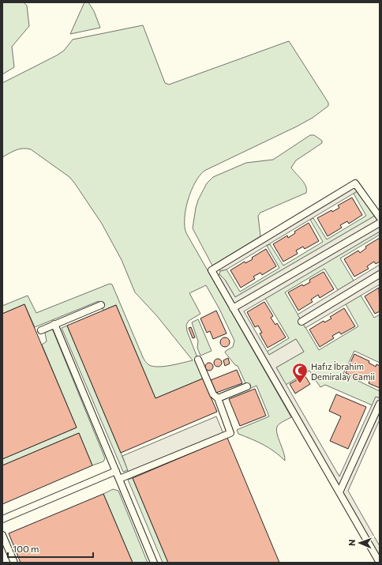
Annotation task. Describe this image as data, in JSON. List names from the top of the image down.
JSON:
{
  "places": {
    "mosque": ["Hafız İbrahim Demiralay Camii"]
  },
  "scale_bar": "100 m",
  "north": "left"
}
